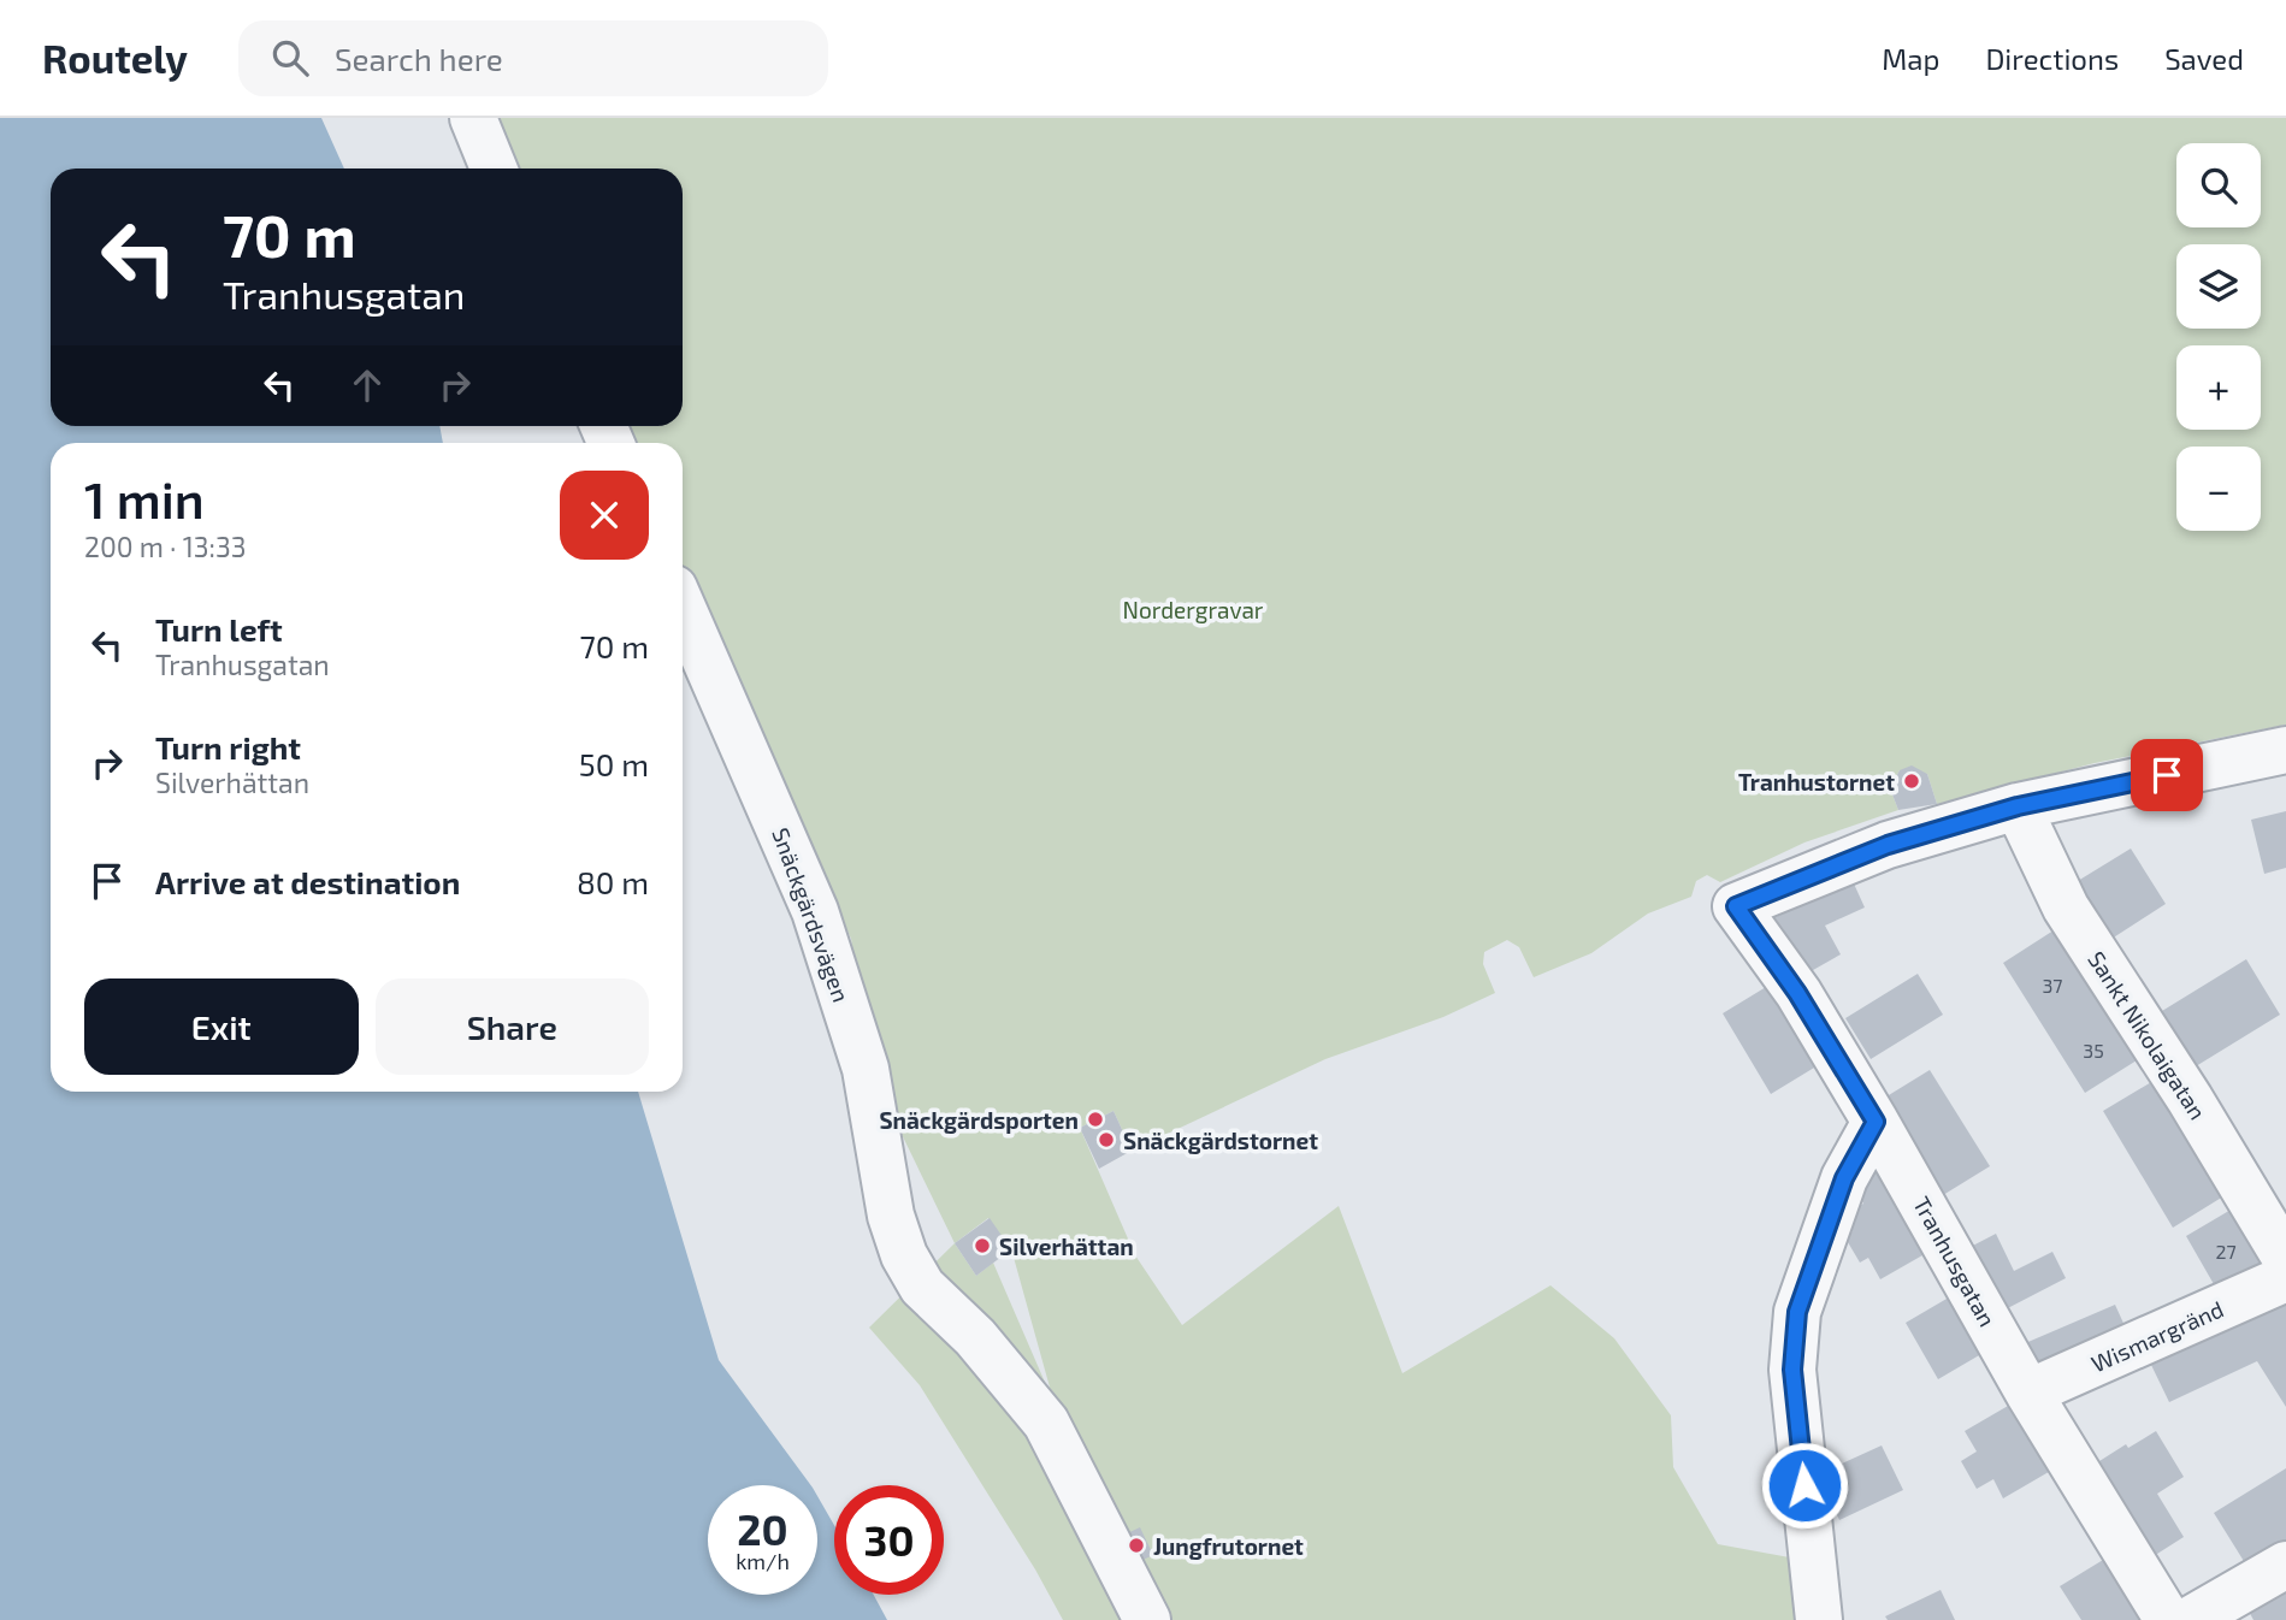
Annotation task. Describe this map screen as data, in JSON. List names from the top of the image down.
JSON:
{
  "streets": {
    "street": [
      "Snäckgärdsvägen",
      "Sankt Nikolaigatan",
      "Tranhusgatan",
      "Wismargränd"
    ]
  },
  "crossings": [
    ["Sankt Nikolaigatan", "Tranhusgatan"],
    ["Tranhusgatan", "Wismargränd"]
  ],
  "parks": ["Nordergravar"],
  "places": [
    "Tranhustornet",
    "Snäckgärdsporten",
    "Snäckgärdstornet",
    "Silverhättan",
    "Jungfrutornet"
  ],
  "house_numbers": ["37", "35", "27"],
  "page": {
    "header": "Routely",
    "search": "Search here",
    "nav": ["Map", "Directions", "Saved"],
    "map_buttons": ["+", "−"],
    "turn": ["70 m", "Tranhusgatan"],
    "heading": ["1 min", "200 m · 13:33"],
    "list": [
      {
        "name": "Turn left",
        "note": "Tranhusgatan",
        "value": "70 m"
      },
      {
        "name": "Turn right",
        "note": "Silverhättan",
        "value": "50 m"
      },
      {
        "name": "Arrive at destination",
        "value": "80 m"
      }
    ],
    "buttons": ["Exit", "Share"],
    "speed": "20 km/h",
    "limit": "30"
  }
}
